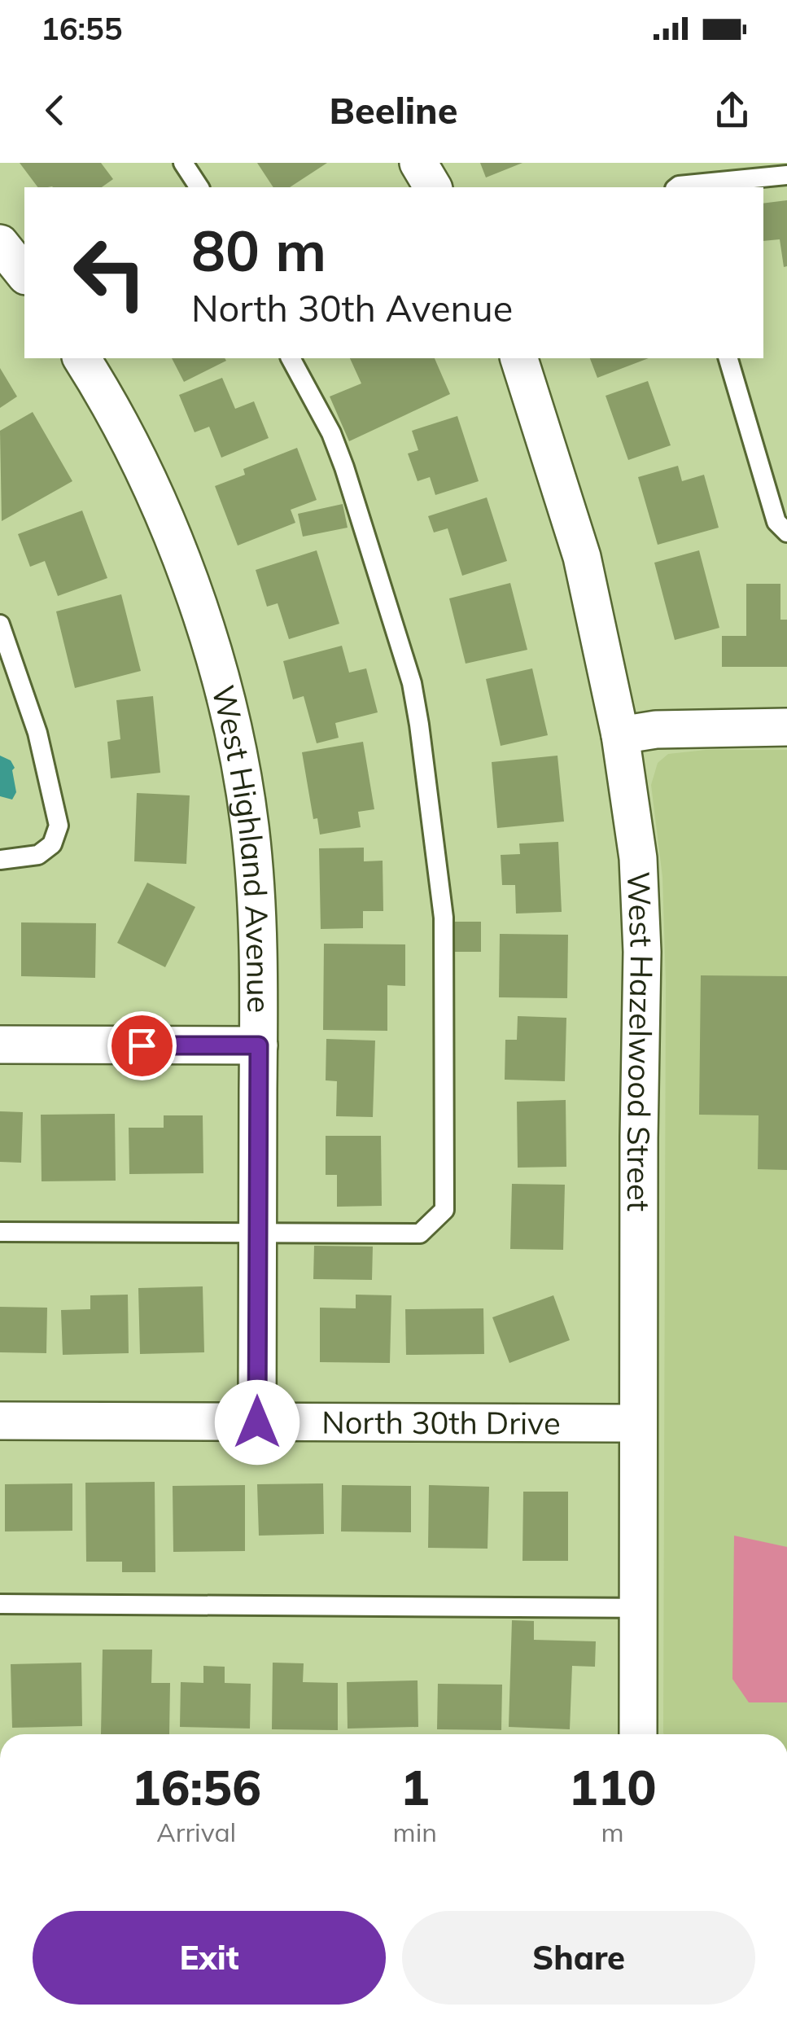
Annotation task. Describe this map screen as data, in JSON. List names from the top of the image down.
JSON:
{
  "streets": {
    "street": ["West Highland Avenue", "West Hazelwood Street", "North 30th Drive"]
  },
  "crossings": [
    ["West Highland Avenue", "North 30th Drive"],
    ["West Hazelwood Street", "North 30th Drive"]
  ],
  "page": {
    "status": "16:55",
    "header": "Beeline",
    "turn": ["80 m", "North 30th Avenue"],
    "eta": [
      "16:56",
      "Arrival",
      "1",
      "min",
      "110",
      "m"
    ],
    "buttons": ["Exit", "Share"]
  }
}
